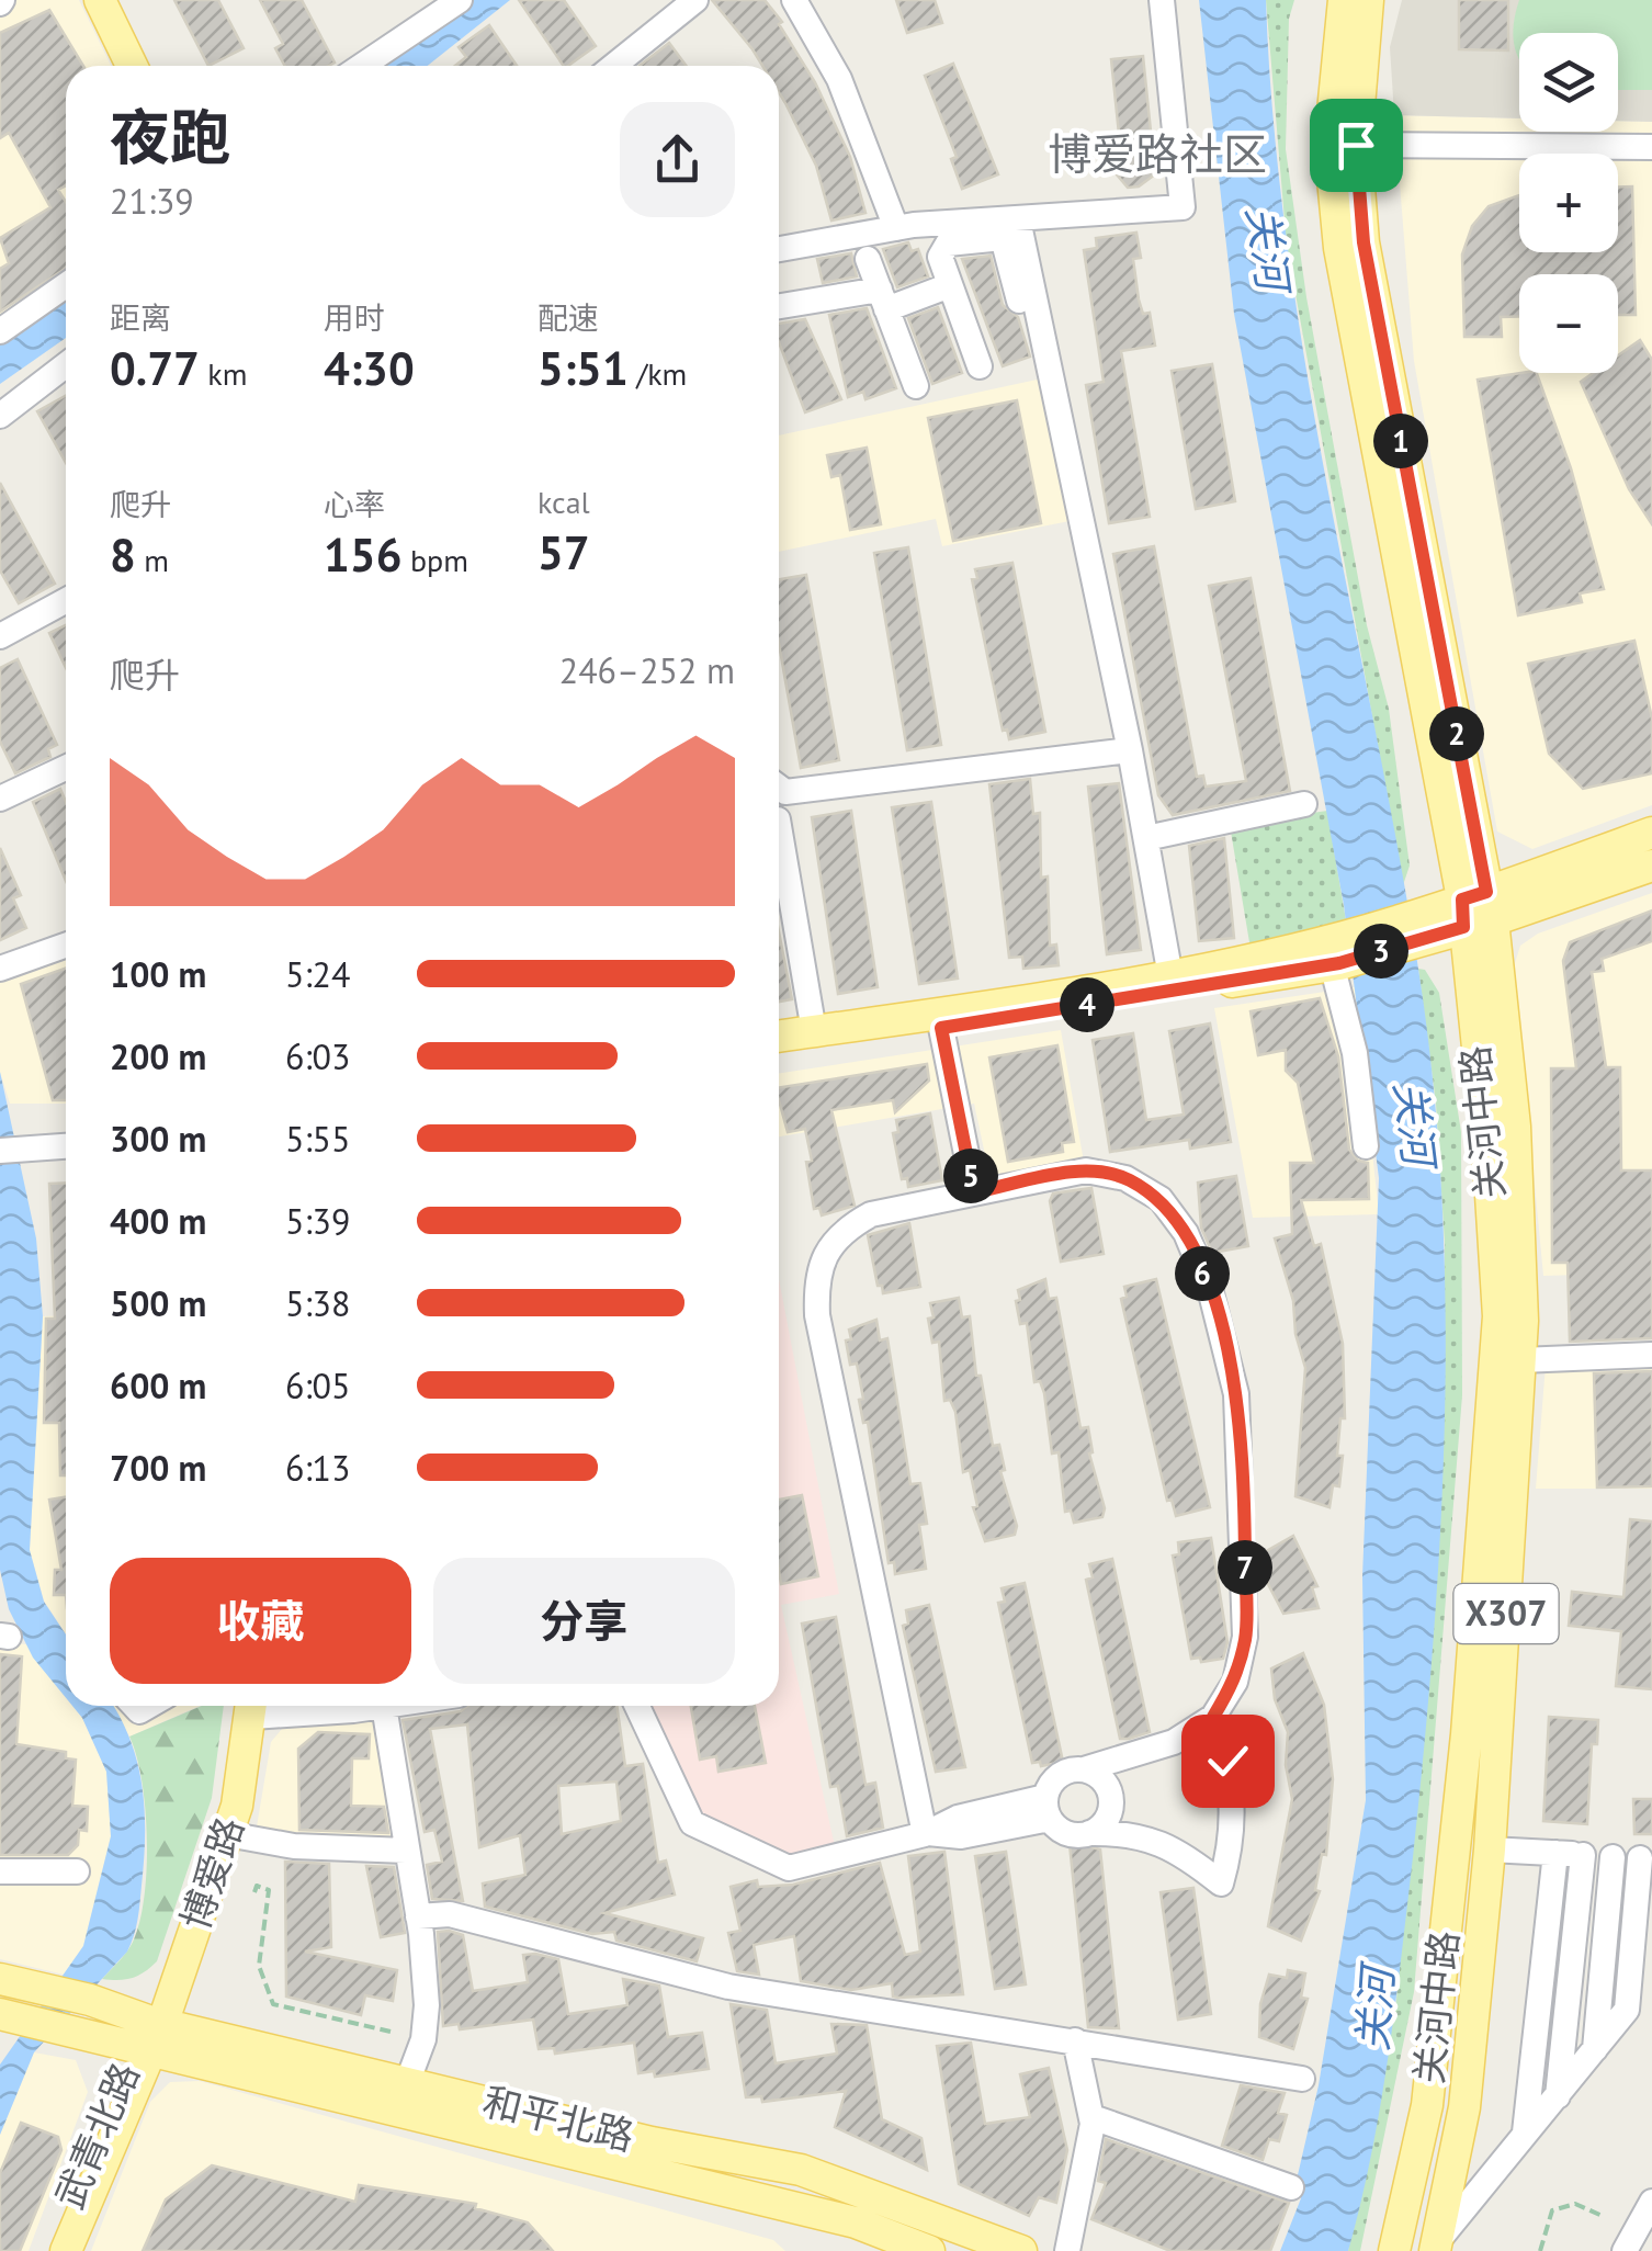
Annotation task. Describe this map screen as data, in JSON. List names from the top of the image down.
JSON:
{
  "streets": {
    "main road": [
      "关河中路",
      "X307",
      "博爱路",
      "和平北路",
      "武青北路"
    ]
  },
  "crossings": [
    ["博爱路", "和平北路"],
    ["博爱路", "武青北路"],
    ["和平北路", "武青北路"]
  ],
  "districts": ["博爱路社区"],
  "water": ["关河"],
  "page": {
    "map_buttons": ["+", "−"],
    "heading": ["夜跑", "21:39"],
    "stats": [
      ["距离", "0.77 km"],
      ["用时", "4:30"],
      ["配速", "5:51 /km"],
      ["爬升", "8 m"],
      ["心率", "156 bpm"],
      ["kcal", "57"]
    ],
    "pins": [
      "1",
      "2",
      "3",
      "4",
      "5",
      "6",
      "7"
    ],
    "chart": ["爬升", "246–252 m"],
    "list": [
      {
        "name": "100 m",
        "note": "5:24"
      },
      {
        "name": "200 m",
        "note": "6:03"
      },
      {
        "name": "300 m",
        "note": "5:55"
      },
      {
        "name": "400 m",
        "note": "5:39"
      },
      {
        "name": "500 m",
        "note": "5:38"
      },
      {
        "name": "600 m",
        "note": "6:05"
      },
      {
        "name": "700 m",
        "note": "6:13"
      }
    ],
    "buttons": ["收藏", "分享"]
  }
}
